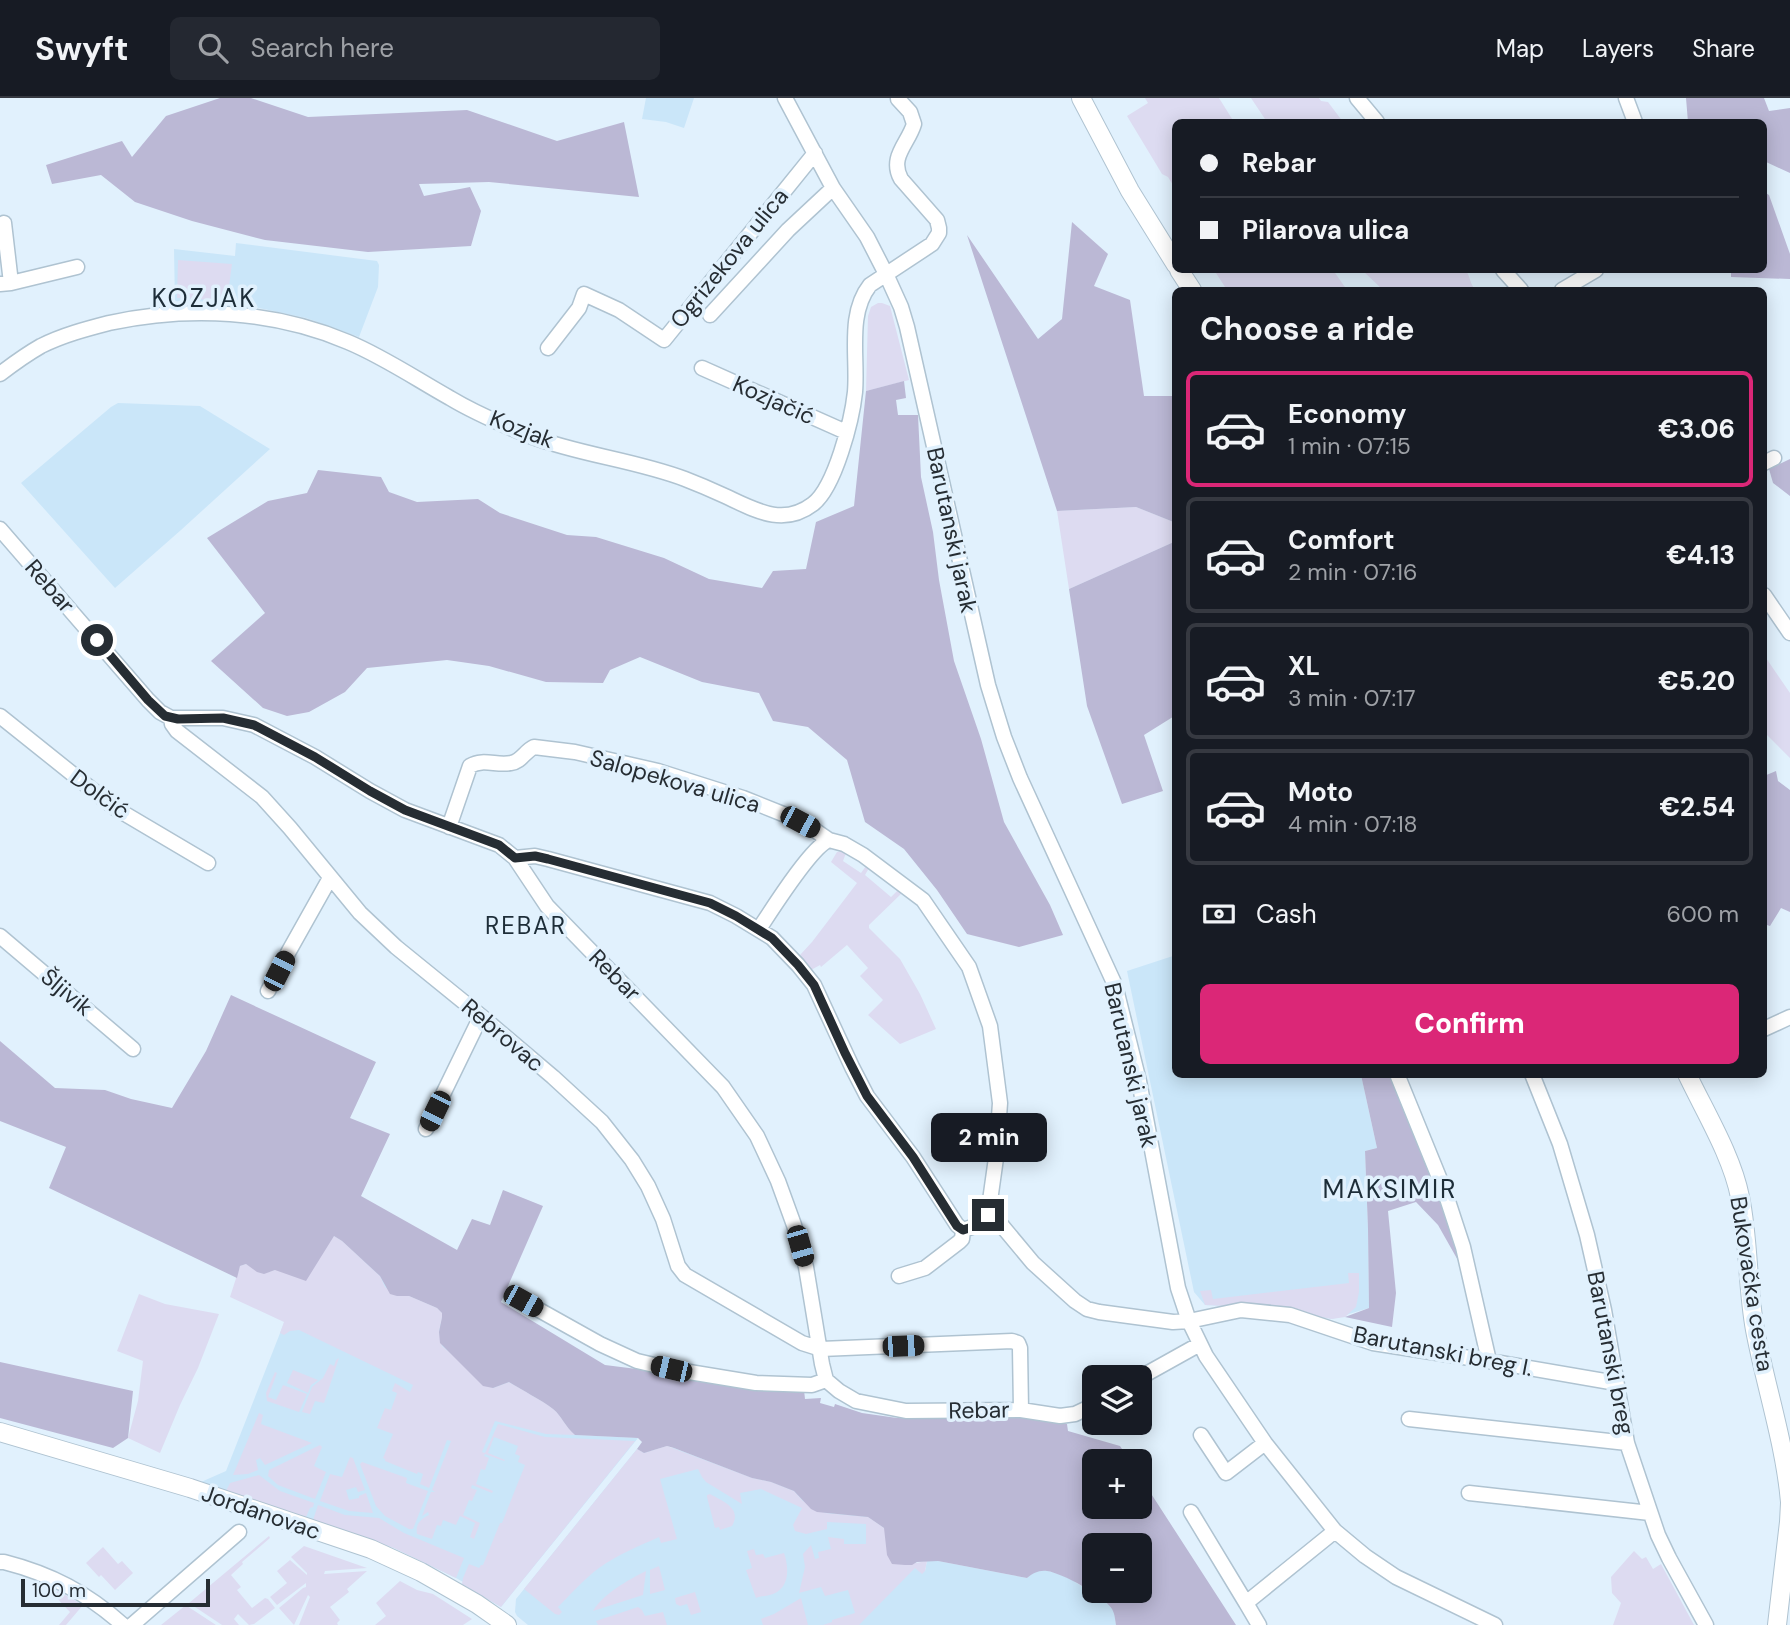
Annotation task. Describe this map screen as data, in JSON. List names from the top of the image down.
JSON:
{
  "streets": {
    "main road": ["Bukovačka cesta", "Jordanovac"],
    "street": [
      "Ogrizekova ulica",
      "Kozjačić",
      "Kozjak",
      "Barutanski jarak",
      "Rebar",
      "Salopekova ulica",
      "Dolčić",
      "Šljivik",
      "Rebrovac",
      "Barutanski breg I.",
      "Barutanski breg"
    ]
  },
  "crossings": [
    ["Ogrizekova ulica", "Barutanski jarak"],
    ["Kozjačić", "Kozjak"],
    ["Kozjak", "Barutanski jarak"],
    ["Barutanski jarak", "Barutanski breg I."],
    ["Rebar", "Salopekova ulica"],
    ["Rebar", "Rebrovac"],
    ["Barutanski breg I.", "Barutanski breg"]
  ],
  "districts": ["KOZJAK", "REBAR", "MAKSIMIR"],
  "scale_bar": "100 m",
  "page": {
    "header": "Swyft",
    "search": "Search here",
    "nav": ["Map", "Layers", "Share"],
    "banner": ["Rebar", "Pilarova ulica"],
    "heading": "Choose a ride",
    "list": [
      {
        "name": "Economy",
        "note": "1 min · 07:15",
        "value": "€3.06"
      },
      {
        "name": "Comfort",
        "note": "2 min · 07:16",
        "value": "€4.13"
      },
      {
        "name": "XL",
        "note": "3 min · 07:17",
        "value": "€5.20"
      },
      {
        "name": "Moto",
        "note": "4 min · 07:18",
        "value": "€2.54"
      }
    ],
    "pay": ["Cash", "600 m"],
    "buttons": "Confirm",
    "bubble": "2 min",
    "map_buttons": ["+", "−"],
    "scale": "100 m"
  }
}
